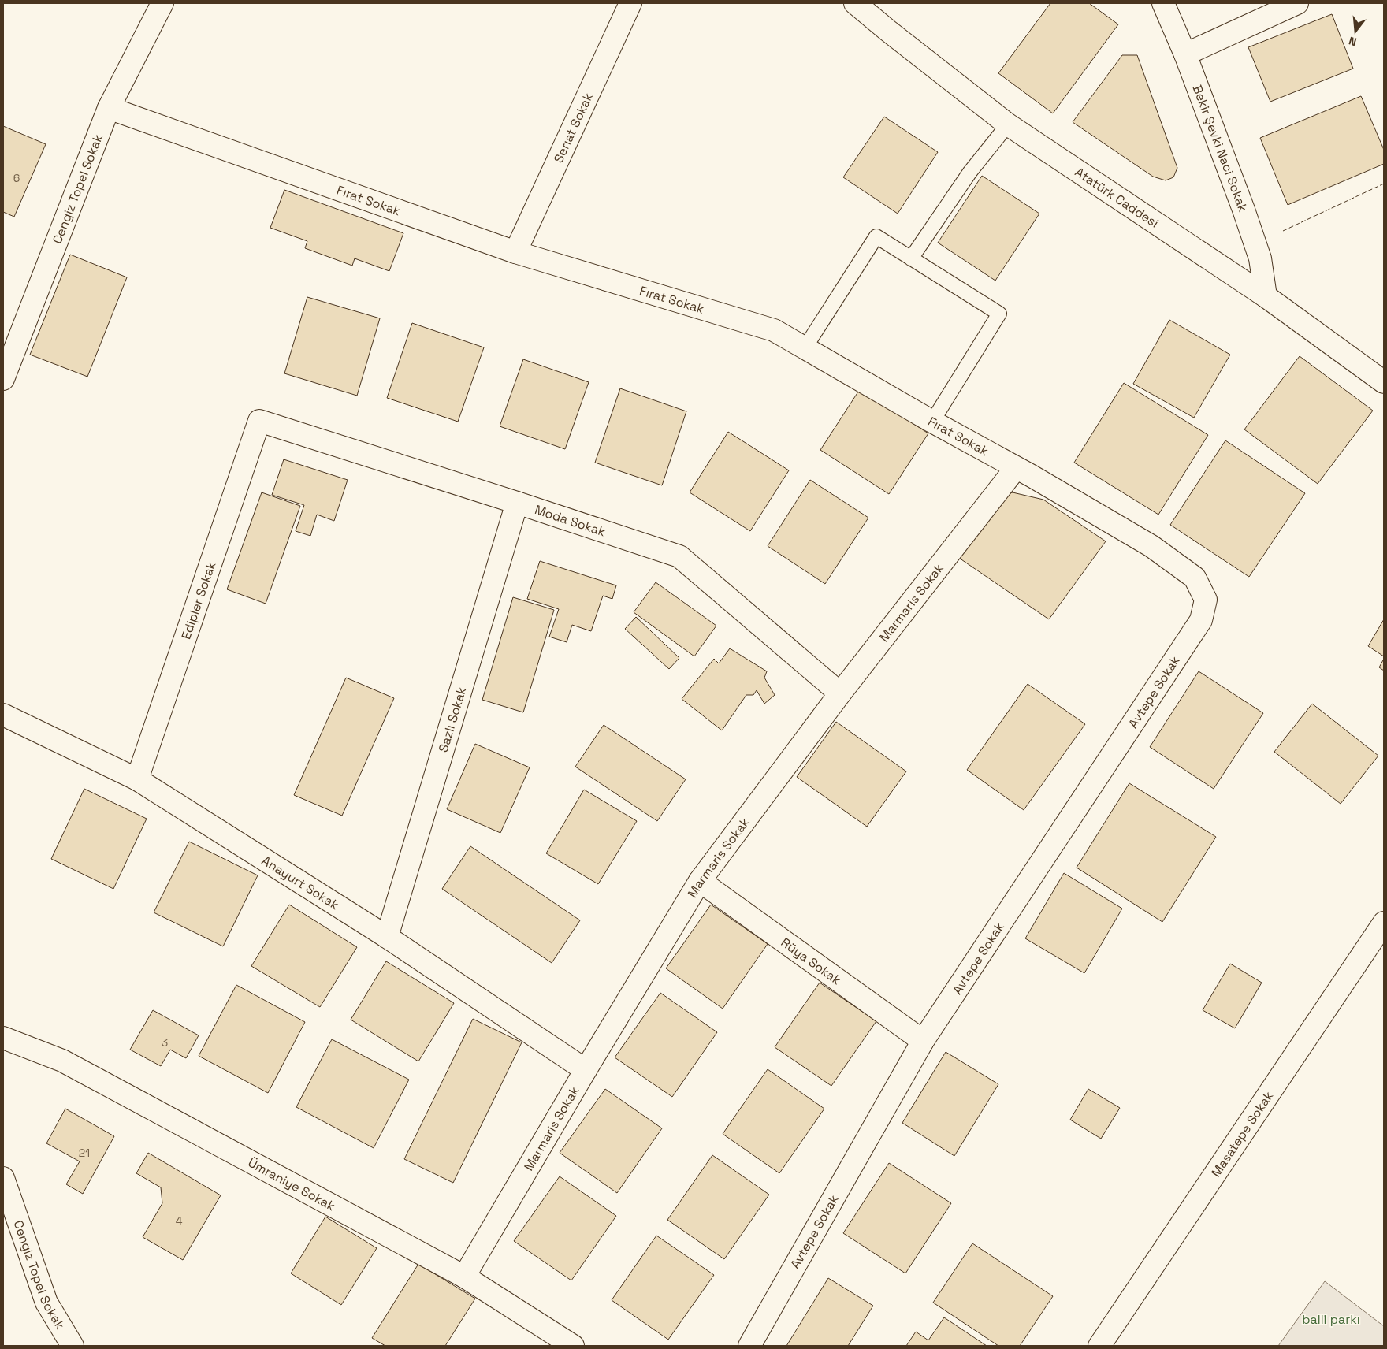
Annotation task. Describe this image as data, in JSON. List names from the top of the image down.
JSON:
{
  "streets": {
    "street": [
      "Serıat Sokak",
      "Bekir Şevki Naci Sokak",
      "Cengiz Topel Sokak",
      "Atatürk Caddesi",
      "Fırat Sokak",
      "Moda Sokak",
      "Edipler Sokak",
      "Marmaris Sokak",
      "Avtepe Sokak",
      "Sazlı Sokak",
      "Anayurt Sokak",
      "Rüya Sokak",
      "Masatepe Sokak",
      "Ümraniye Sokak"
    ]
  },
  "crossings": [
    ["Serıat Sokak", "Fırat Sokak"],
    ["Bekir Şevki Naci Sokak", "Atatürk Caddesi"],
    ["Cengiz Topel Sokak", "Fırat Sokak"],
    ["Fırat Sokak", "Marmaris Sokak"],
    ["Fırat Sokak", "Avtepe Sokak"],
    ["Moda Sokak", "Edipler Sokak"],
    ["Moda Sokak", "Marmaris Sokak"],
    ["Moda Sokak", "Sazlı Sokak"],
    ["Edipler Sokak", "Anayurt Sokak"],
    ["Marmaris Sokak", "Anayurt Sokak"],
    ["Marmaris Sokak", "Rüya Sokak"],
    ["Marmaris Sokak", "Ümraniye Sokak"],
    ["Avtepe Sokak", "Rüya Sokak"],
    ["Sazlı Sokak", "Anayurt Sokak"]
  ],
  "parks": ["balli parkı"],
  "house_numbers": [
    "6",
    "3",
    "21",
    "4"
  ],
  "north": "bottom"
}
